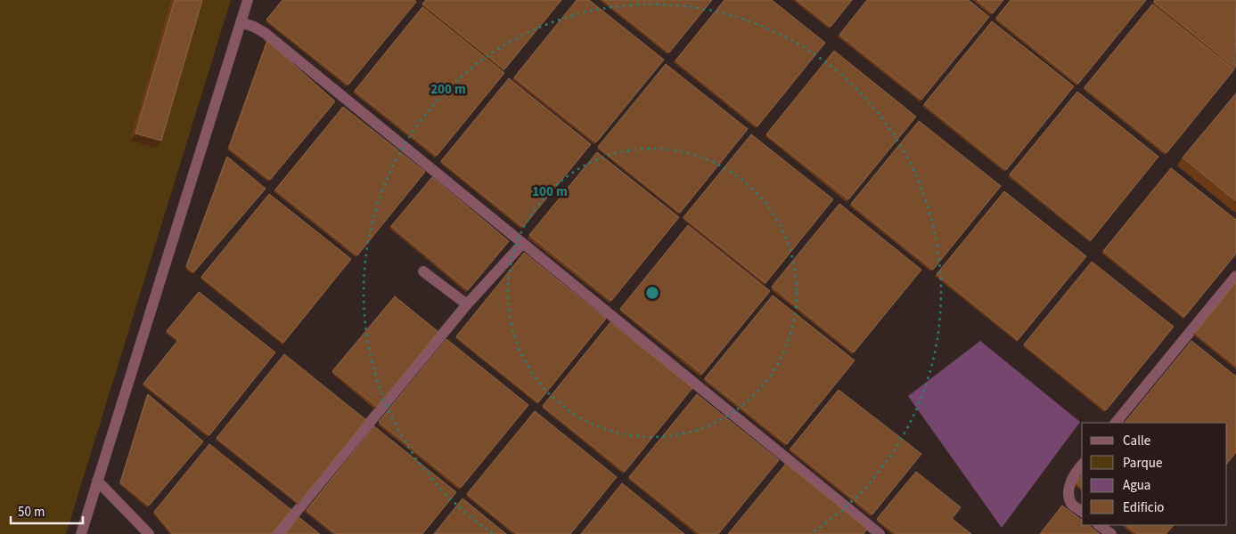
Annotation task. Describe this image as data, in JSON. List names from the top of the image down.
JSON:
{
  "legend": [
    "Calle",
    "Parque",
    "Agua",
    "Edificio"
  ],
  "scale_bar": "50 m",
  "rings": ["200 m", "100 m"]
}
